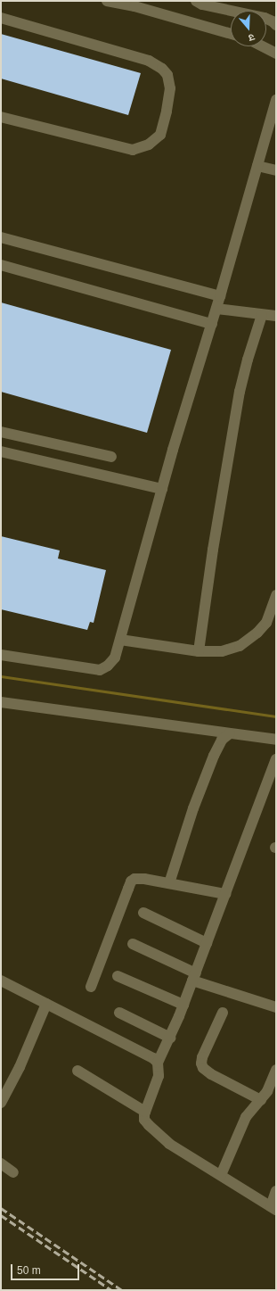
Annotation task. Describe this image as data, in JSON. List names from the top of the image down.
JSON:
{
  "scale_bar": "50 m",
  "north": "bottom"
}
